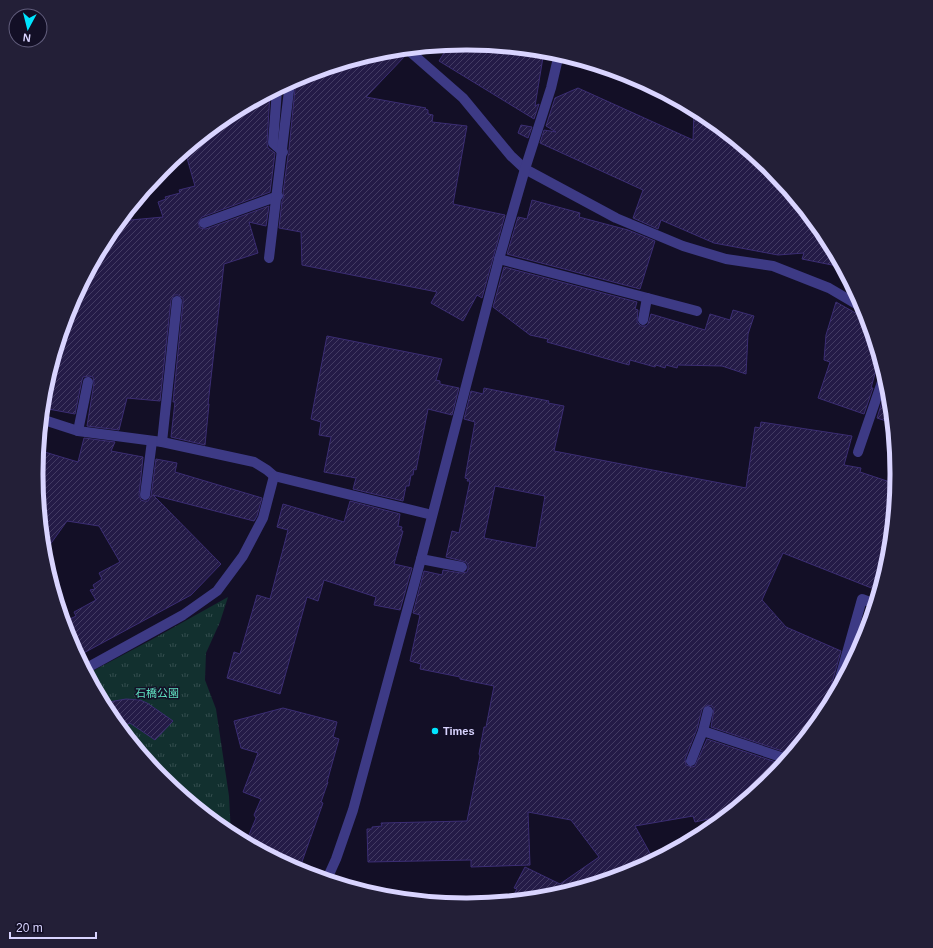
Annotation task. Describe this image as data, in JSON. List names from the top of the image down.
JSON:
{
  "parks": ["石橋公園"],
  "places": ["Times"],
  "scale_bar": "20 m",
  "north": "bottom"
}
